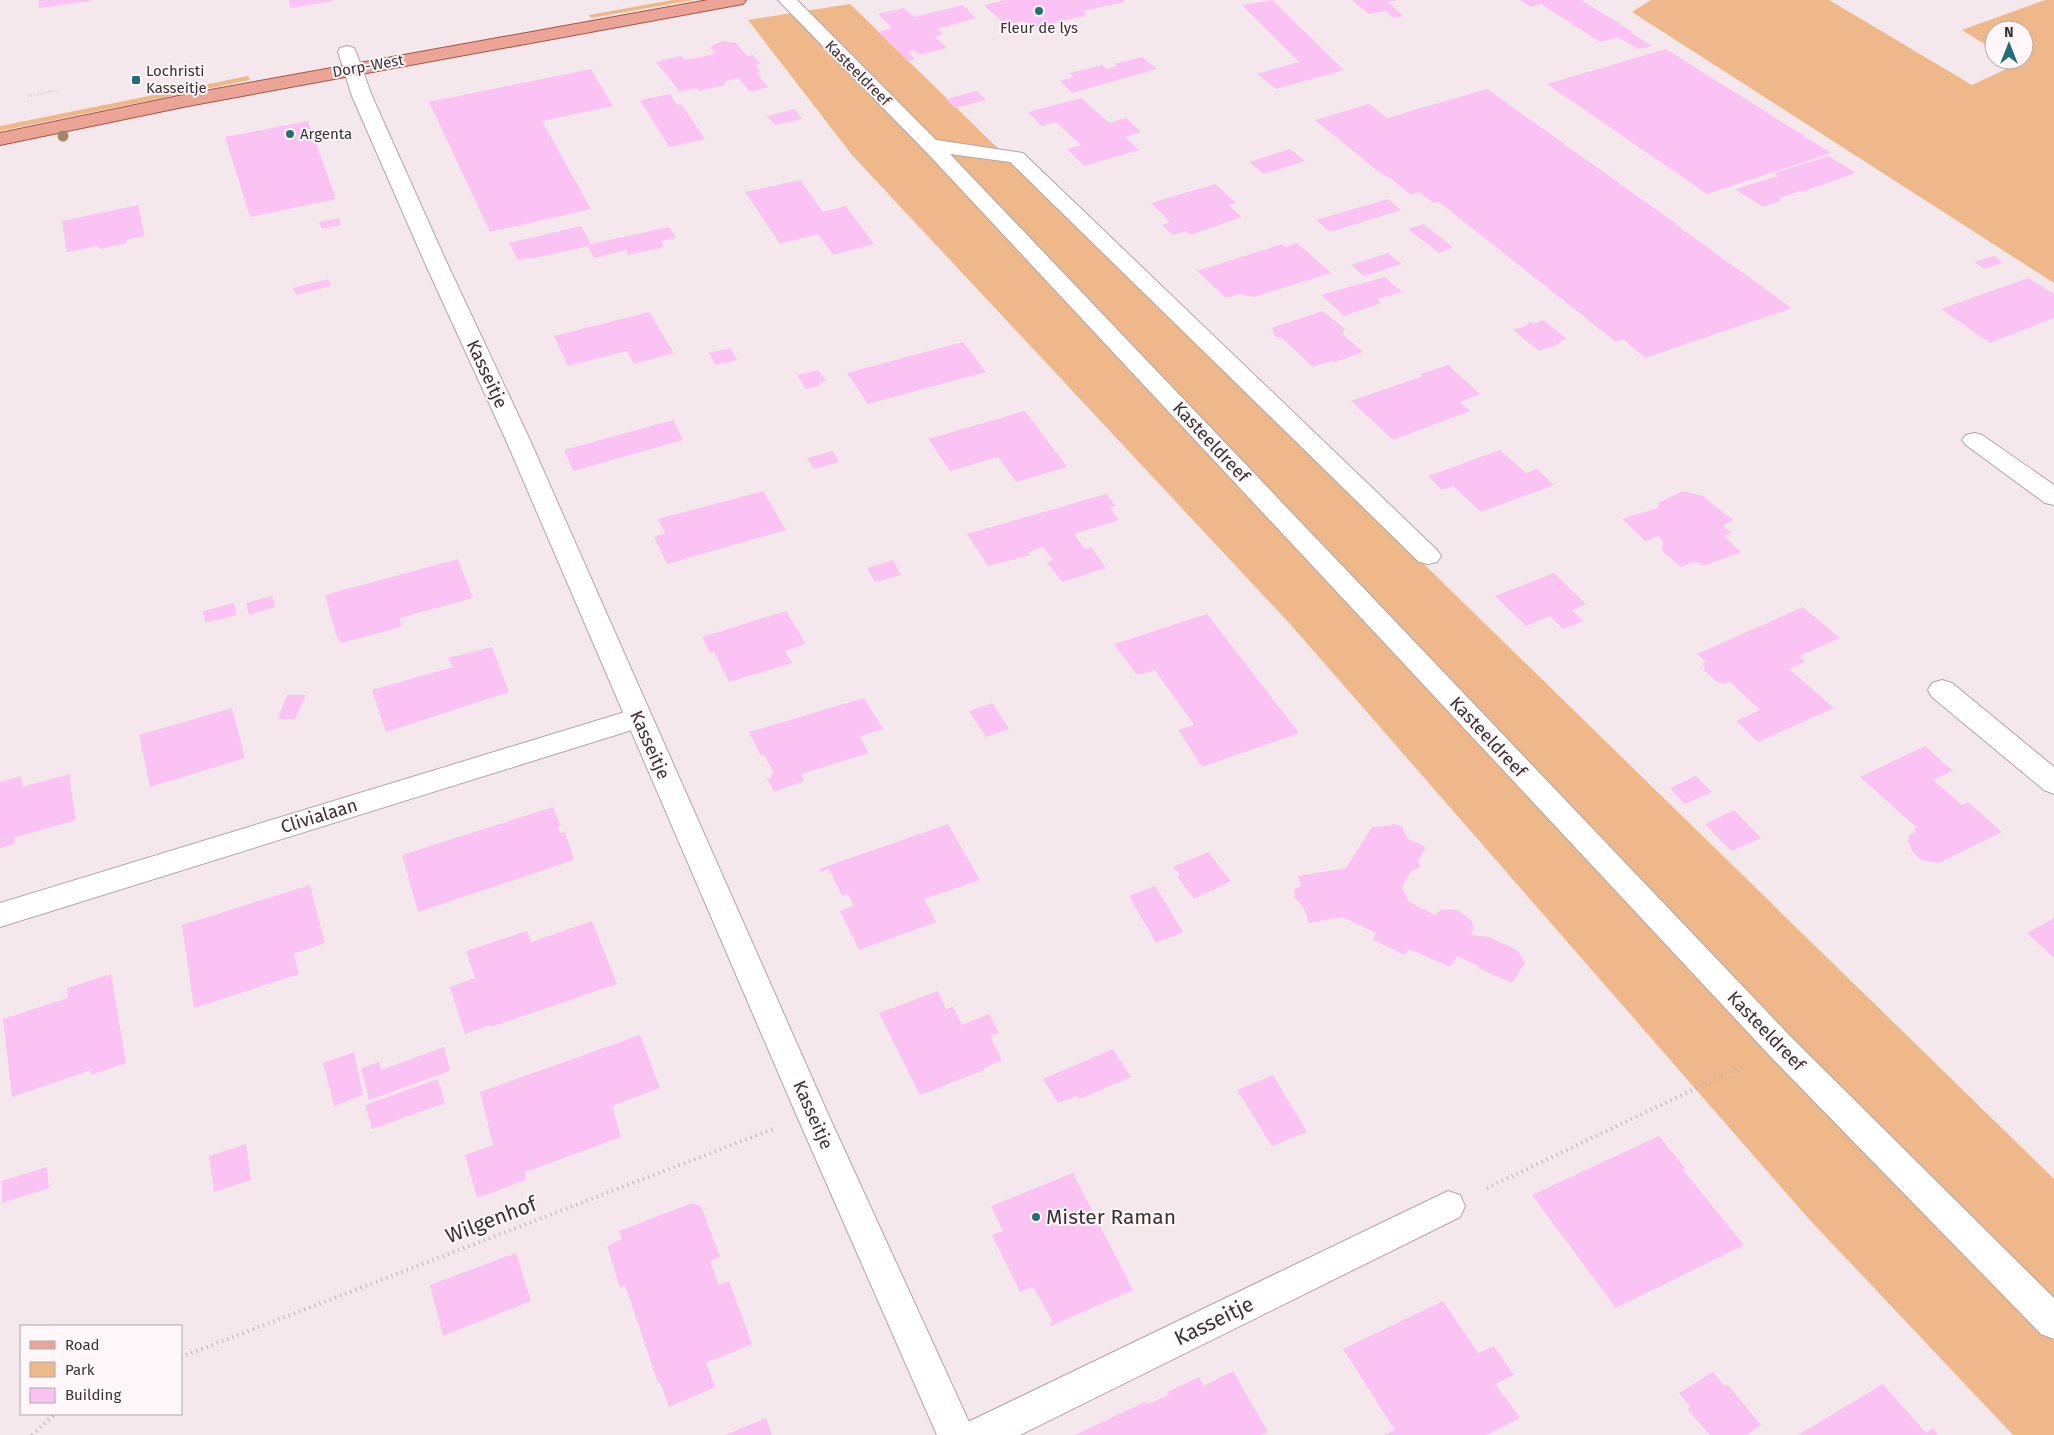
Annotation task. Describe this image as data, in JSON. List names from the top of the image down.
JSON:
{
  "streets": {
    "main road": ["Dorp-West"],
    "street": ["Kasteeldreef", "Kasseitje", "Clivialaan"],
    "path": ["Wilgenhof"]
  },
  "crossings": [
    ["Dorp-West", "Kasseitje"],
    ["Kasseitje", "Clivialaan"],
    ["Kasseitje", "Wilgenhof"]
  ],
  "places": {
    "other": ["Fleur de lys", "Argenta", "Mister Raman"],
    "transit": ["Lochristi Kasseitje"]
  },
  "legend": ["Road", "Park", "Building"],
  "north": "top"
}
